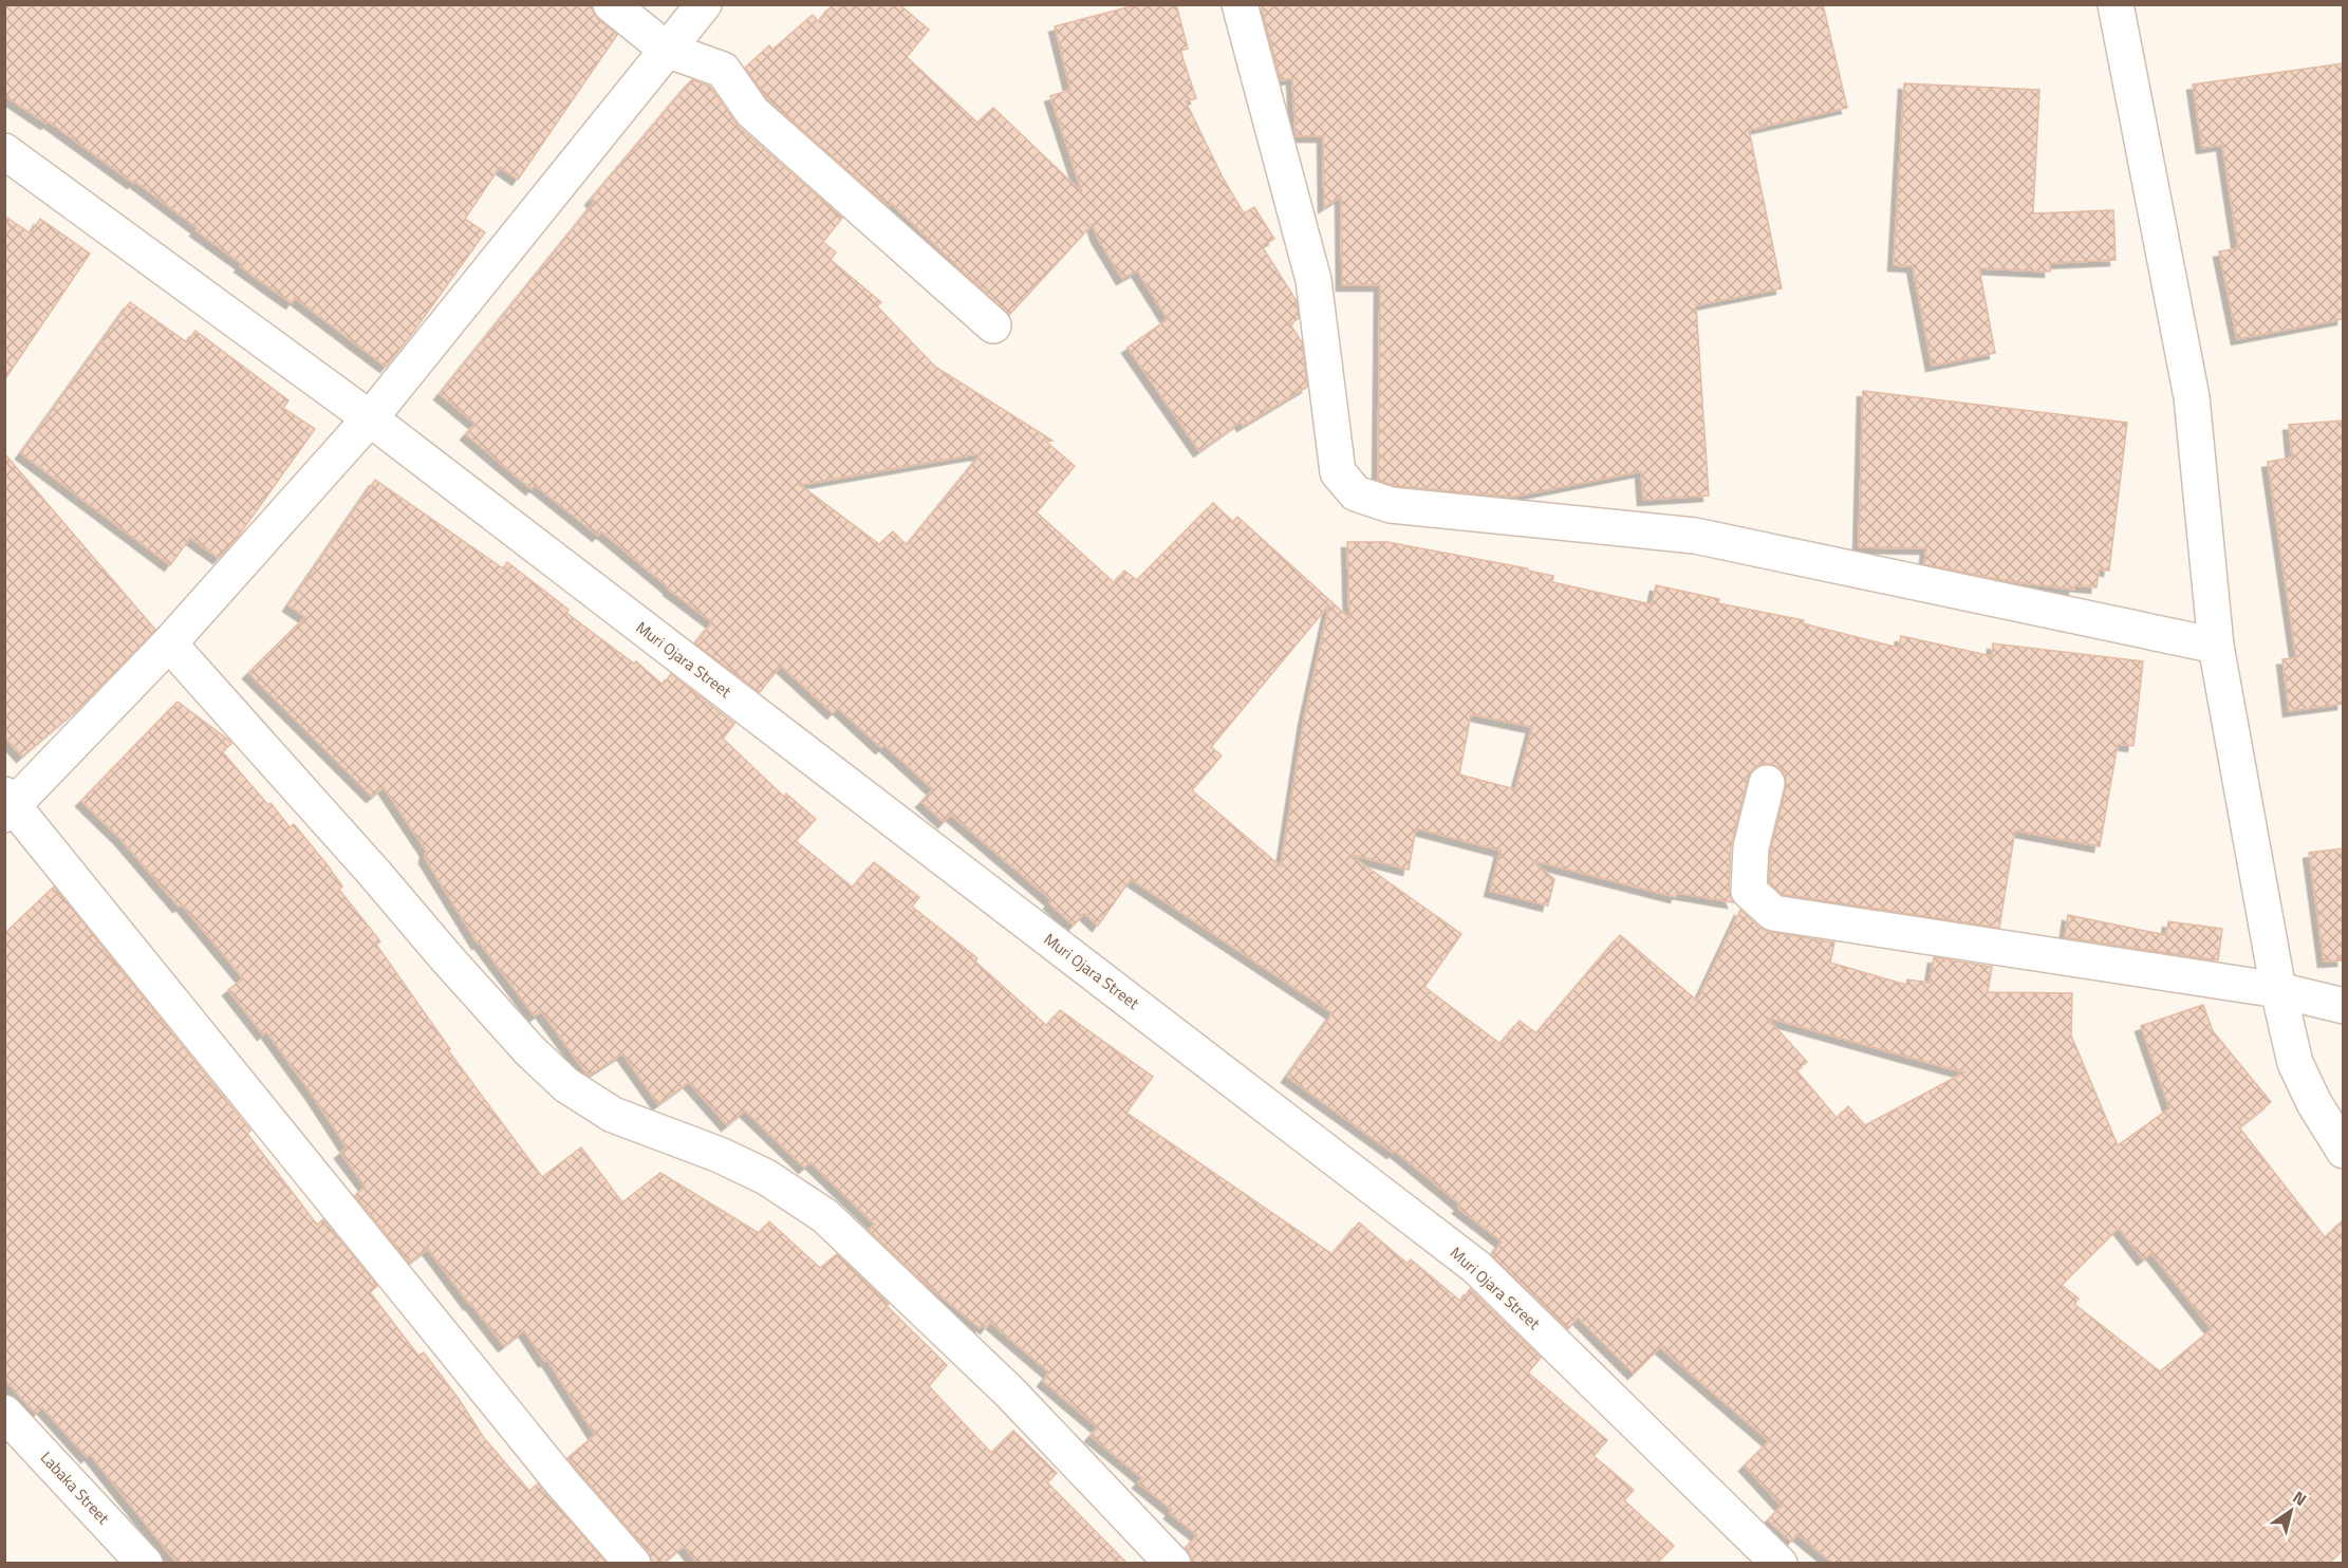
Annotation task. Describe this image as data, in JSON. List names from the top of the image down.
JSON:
{
  "streets": {
    "street": ["Muri Ojara Street", "Labaka Street"]
  },
  "north": "top right"
}
